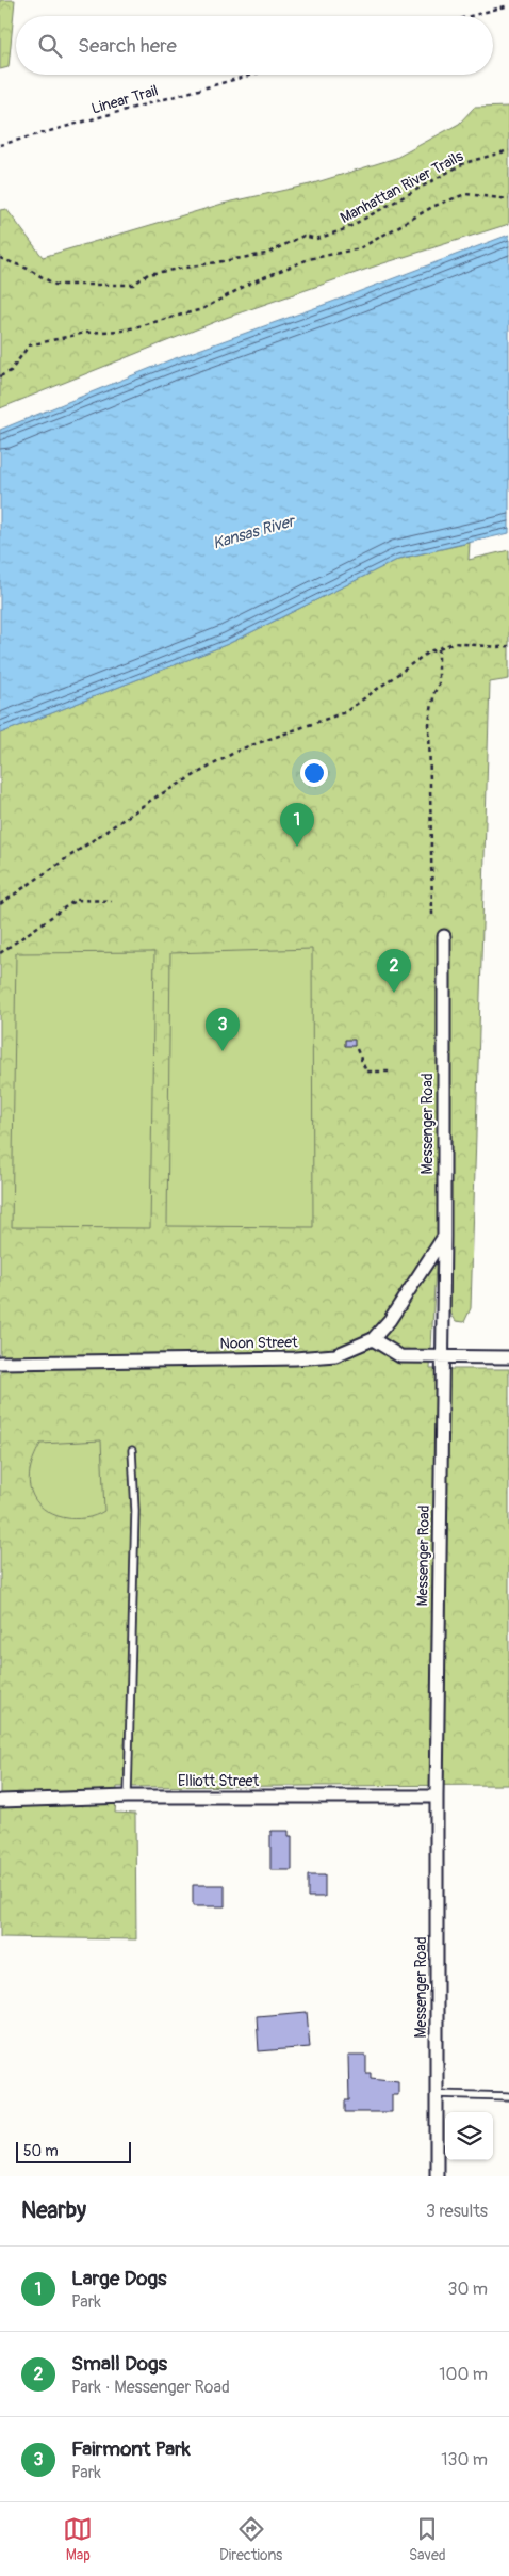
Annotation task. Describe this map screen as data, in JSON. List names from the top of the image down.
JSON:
{
  "streets": {
    "street": ["Messenger Road", "Noon Street", "Elliott Street"],
    "path": ["Linear Trail", "Manhattan River Trails"]
  },
  "crossings": [
    ["Messenger Road", "Elliott Street"]
  ],
  "water": ["Kansas River"],
  "scale_bar": "50 m",
  "page": {
    "search": "Search here",
    "pins": ["1", "2", "3"],
    "scale": "50 m",
    "heading": ["Nearby", "3 results"],
    "list": [
      {
        "mark": "1",
        "name": "Large Dogs",
        "note": "Park",
        "value": "30 m"
      },
      {
        "mark": "2",
        "name": "Small Dogs",
        "note": "Park · Messenger Road",
        "value": "100 m"
      },
      {
        "mark": "3",
        "name": "Fairmont Park",
        "note": "Park",
        "value": "130 m"
      }
    ],
    "nav": ["Map", "Directions", "Saved"]
  }
}
